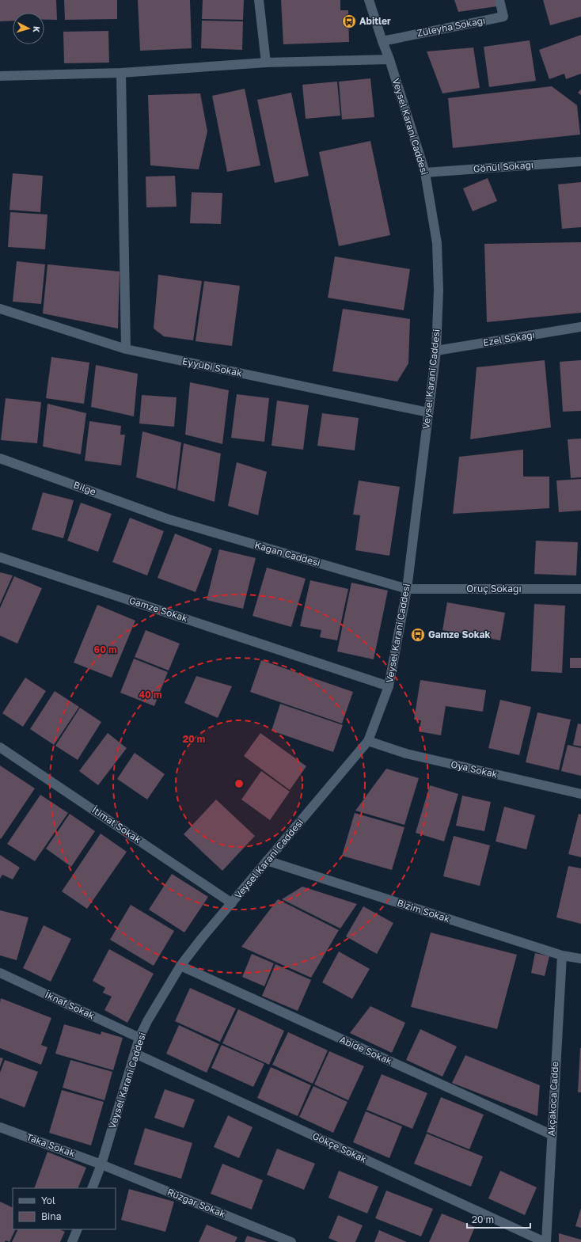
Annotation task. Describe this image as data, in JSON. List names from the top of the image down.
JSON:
{
  "streets": {
    "street": [
      "Züleyha Sokağı",
      "Veysel Karani Caddesi",
      "Gönül Sokağı",
      "Ezel Sokağı",
      "Eyyübi Sokak",
      "Bilge",
      "Kağan Caddesi",
      "Oruç Sokağı",
      "Gamze Sokak",
      "Oya Sokak",
      "İtimat Sokak",
      "Bizim Sokak",
      "İknaf Sokak",
      "Abide Sokak",
      "Akçakoca Cadde",
      "Taka Sokak",
      "Gökçe Sokak",
      "Rüzgar Sokak"
    ]
  },
  "crossings": [
    ["Züleyha Sokağı", "Veysel Karani Caddesi"],
    ["Veysel Karani Caddesi", "Gönül Sokağı"],
    ["Veysel Karani Caddesi", "Ezel Sokağı"],
    ["Veysel Karani Caddesi", "Eyyübi Sokak"],
    ["Veysel Karani Caddesi", "Kağan Caddesi"],
    ["Veysel Karani Caddesi", "Oruç Sokağı"],
    ["Veysel Karani Caddesi", "Gamze Sokak"],
    ["Veysel Karani Caddesi", "Oya Sokak"],
    ["Veysel Karani Caddesi", "İtimat Sokak"],
    ["Veysel Karani Caddesi", "Bizim Sokak"],
    ["Veysel Karani Caddesi", "İknaf Sokak"],
    ["Veysel Karani Caddesi", "Abide Sokak"],
    ["Veysel Karani Caddesi", "Taka Sokak"],
    ["Veysel Karani Caddesi", "Gökçe Sokak"],
    ["Veysel Karani Caddesi", "Rüzgar Sokak"],
    ["Bilge", "Kağan Caddesi"],
    ["Kağan Caddesi", "Oruç Sokağı"],
    ["Bizim Sokak", "Akçakoca Cadde"],
    ["Abide Sokak", "Akçakoca Cadde"],
    ["Akçakoca Cadde", "Gökçe Sokak"],
    ["Taka Sokak", "Rüzgar Sokak"]
  ],
  "places": {
    "bus stop": ["Abitler", "Gamze Sokak"]
  },
  "legend": ["Yol", "Bina"],
  "scale_bar": "20 m",
  "north": "right",
  "rings": ["60 m", "40 m", "20 m"]
}
